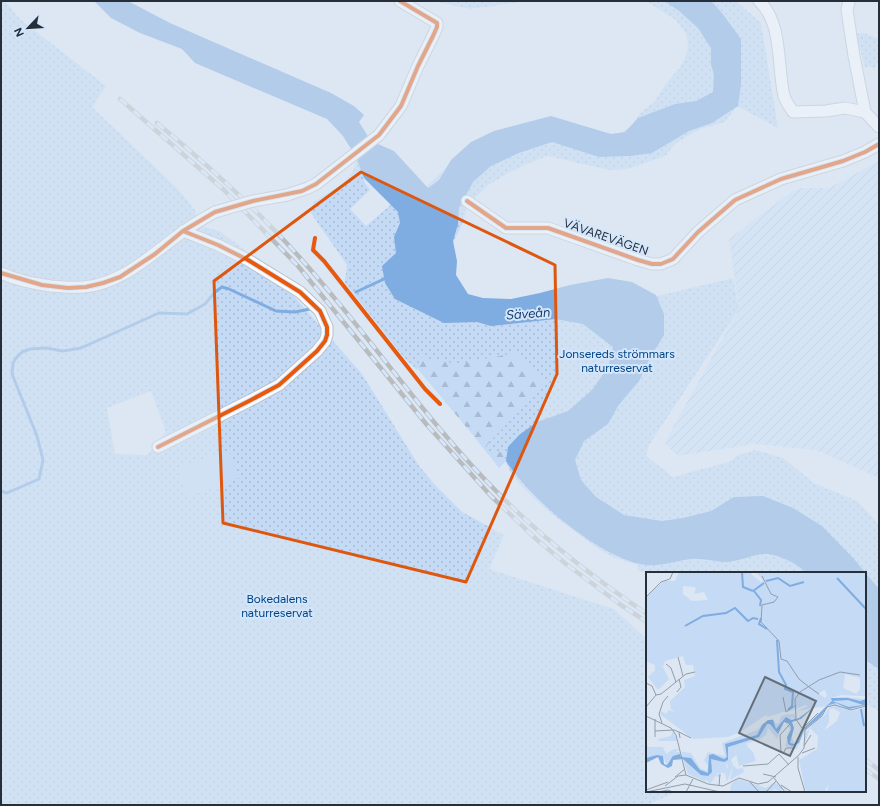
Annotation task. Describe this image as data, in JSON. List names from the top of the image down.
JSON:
{
  "streets": {
    "street": ["VÄVAREVÄGEN"]
  },
  "water": ["Säveån"],
  "parks": ["Jonsereds strömmars naturreservat", "Bokedalens naturreservat"],
  "north": "bottom left"
}
